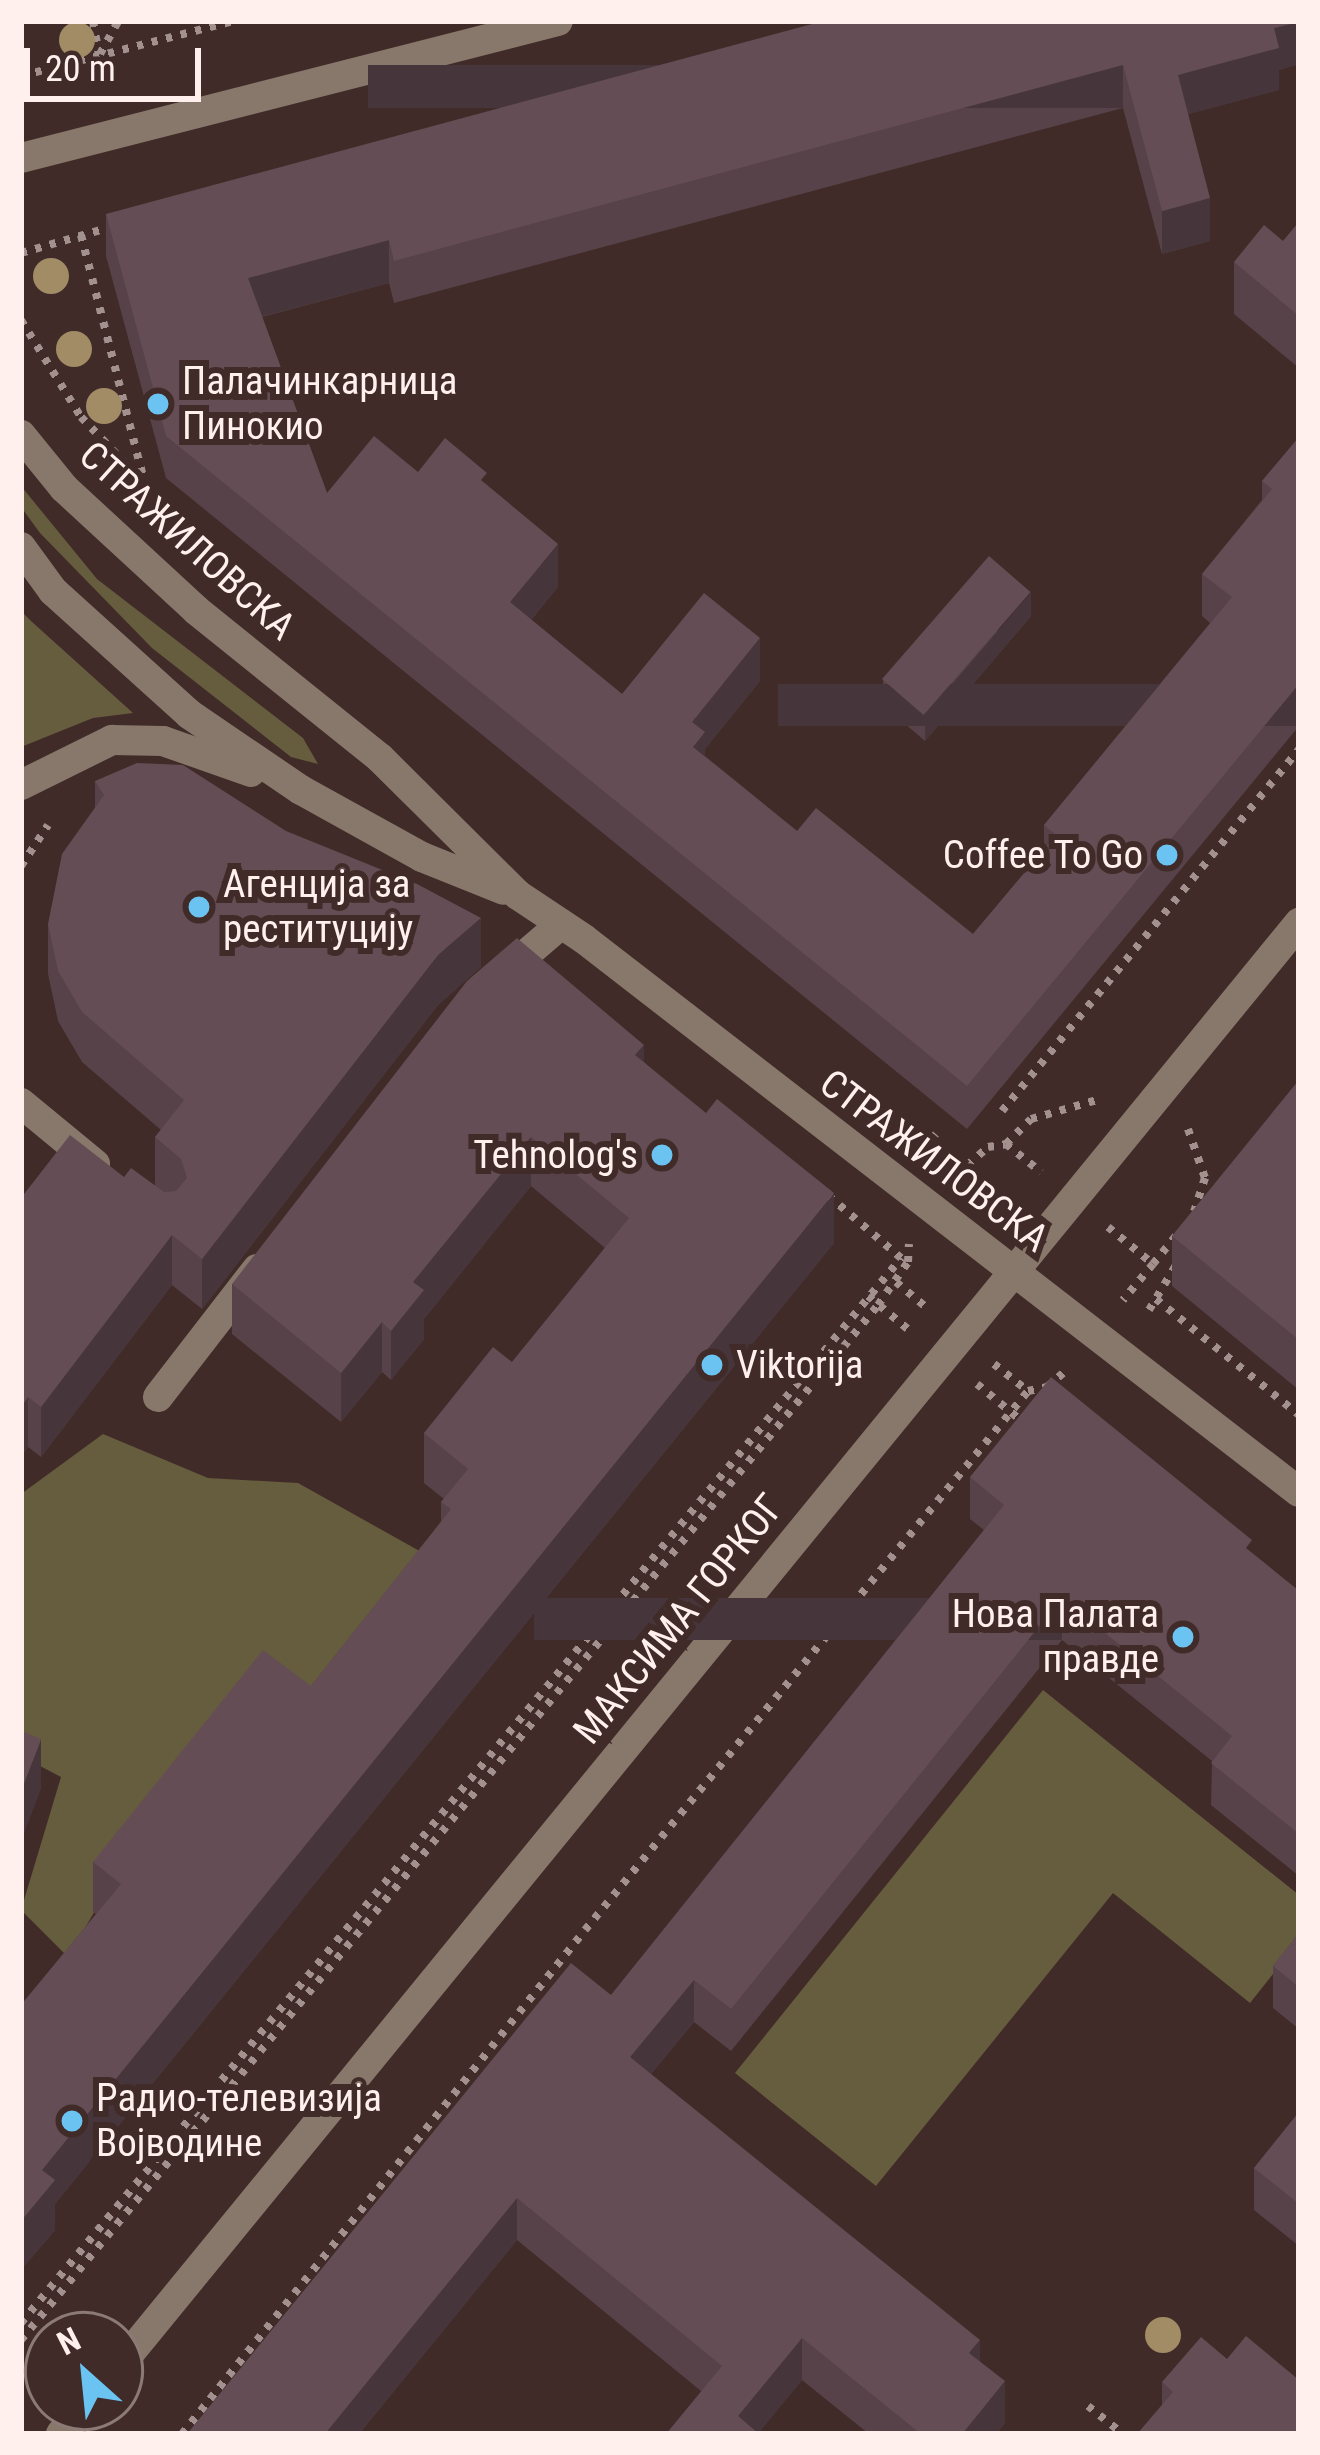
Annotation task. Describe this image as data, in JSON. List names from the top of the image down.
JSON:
{
  "streets": {
    "street": ["СТРАЖИЛОВСКА", "МАКСИМА ГОРКОГ"]
  },
  "crossings": [
    ["СТРАЖИЛОВСКА", "МАКСИМА ГОРКОГ"]
  ],
  "places": [
    "Палачинкарница Пинокио",
    "Coffee To Go",
    "Агенција за реституцију",
    "Tehnolog's",
    "Viktorija",
    "Нова Палата правде",
    "Радио-телевизија Војводине"
  ],
  "scale_bar": "20 m",
  "north": "top left"
}
